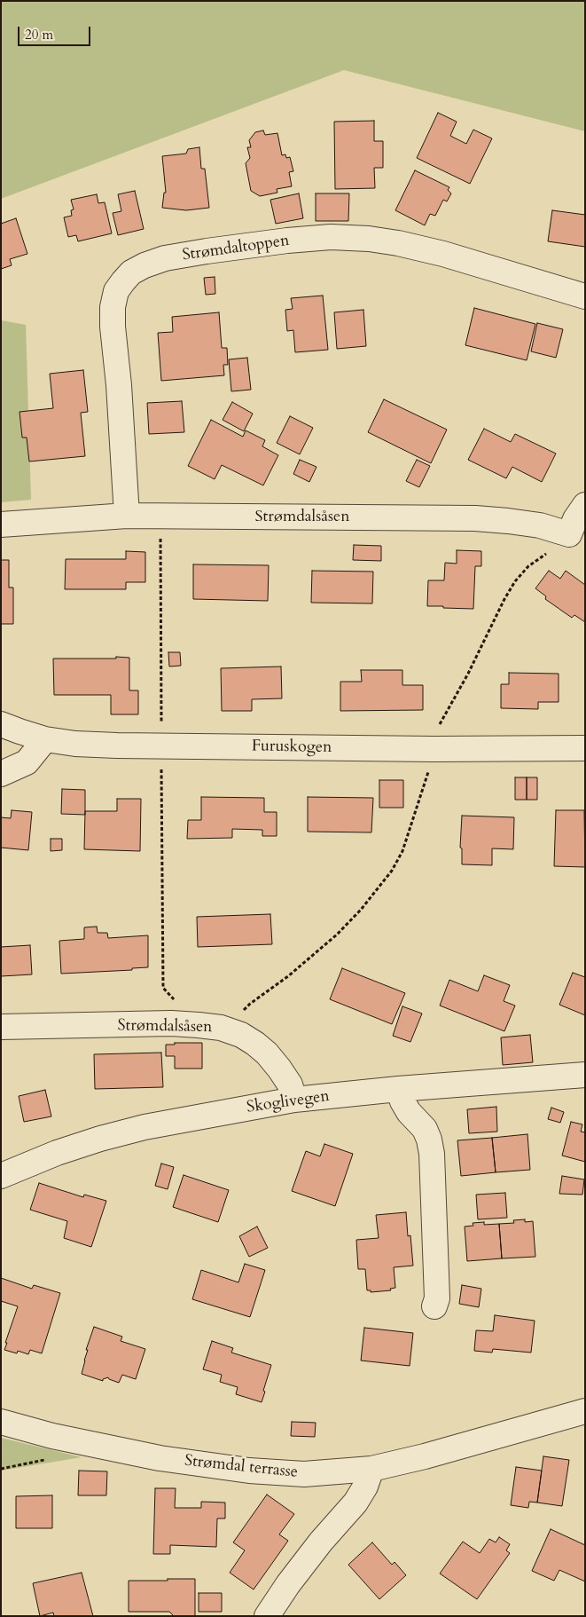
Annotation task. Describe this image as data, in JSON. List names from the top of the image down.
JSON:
{
  "streets": {
    "street": [
      "Strømdaltoppen",
      "Strømdalsåsen",
      "Furuskogen",
      "Skoglivegen",
      "Strømdal terrasse"
    ]
  },
  "crossings": [
    ["Strømdaltoppen", "Strømdalsåsen"],
    ["Strømdalsåsen", "Skoglivegen"]
  ],
  "scale_bar": "20 m"
}
